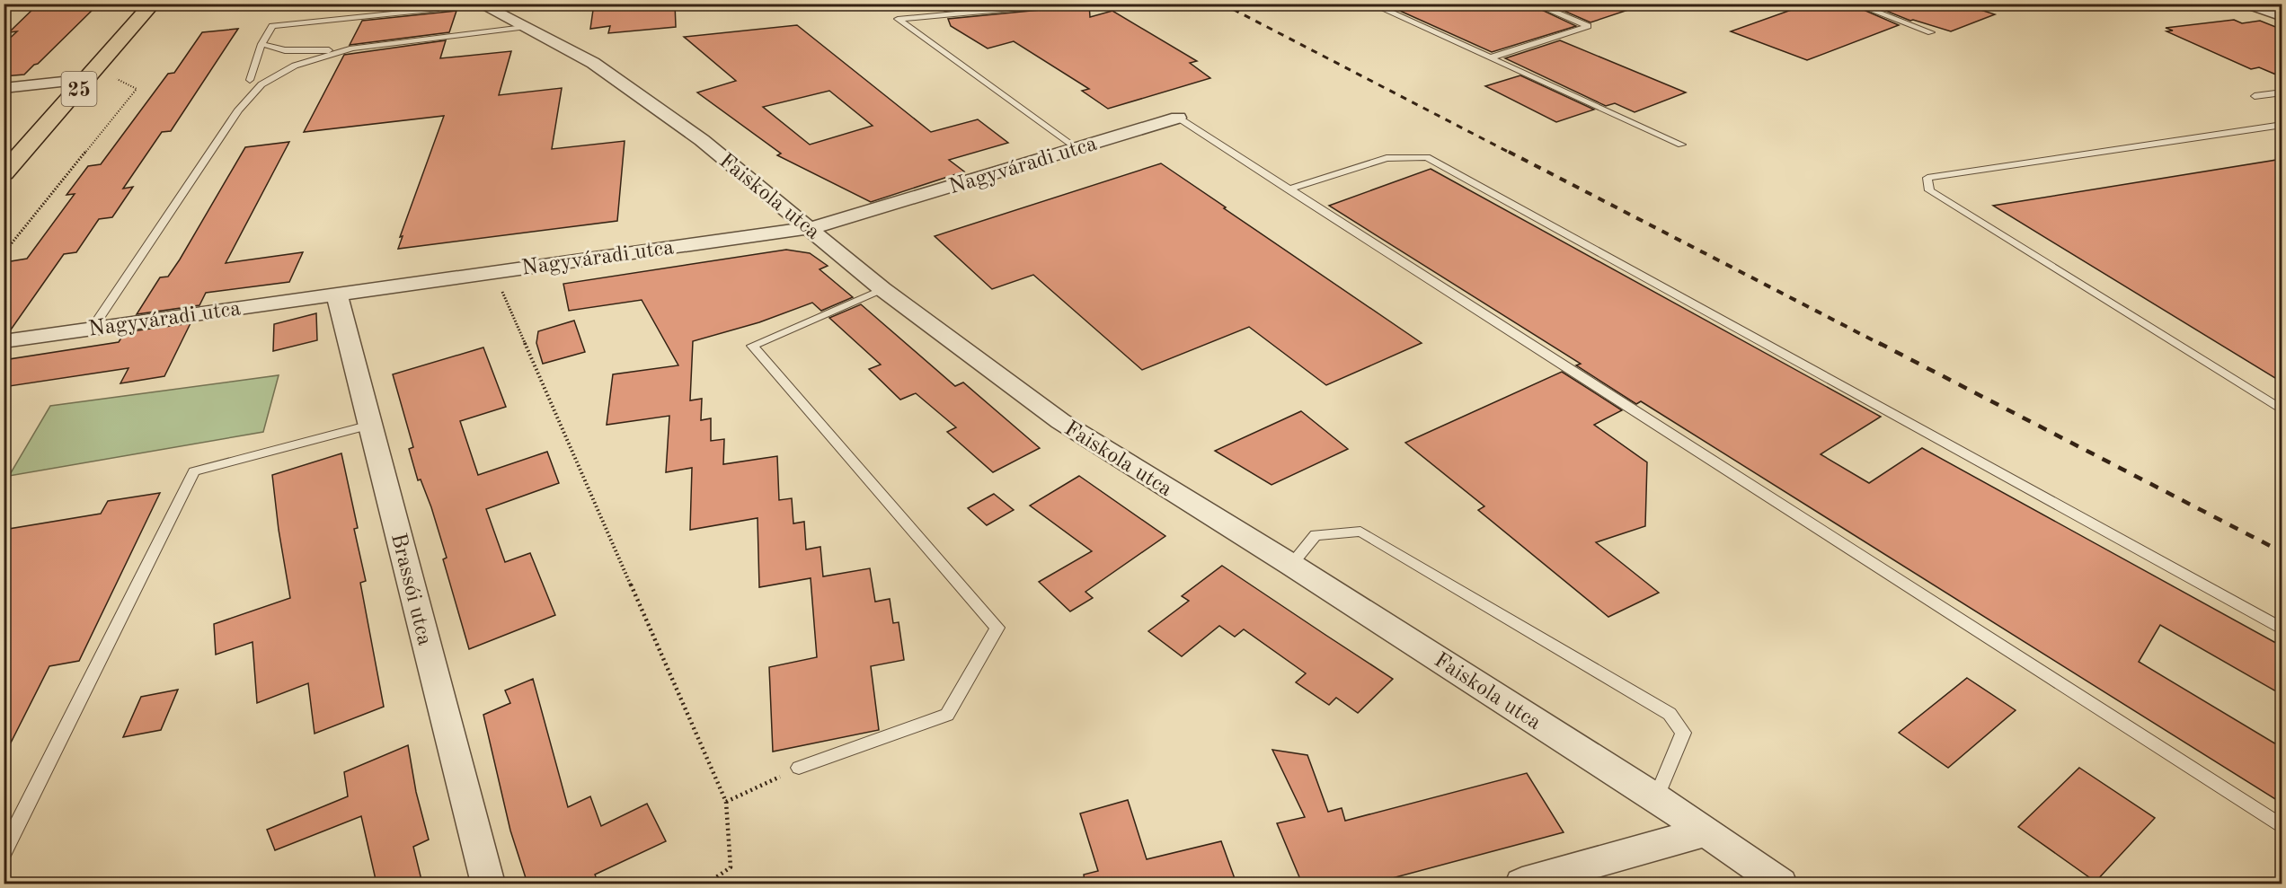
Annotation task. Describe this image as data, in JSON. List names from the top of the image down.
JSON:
{
  "streets": {
    "main road": ["25"],
    "street": ["Nagyváradi utca", "Faiskola utca", "Brassói utca"]
  },
  "crossings": [
    ["Nagyváradi utca", "Faiskola utca"],
    ["Nagyváradi utca", "Brassói utca"]
  ]
}
